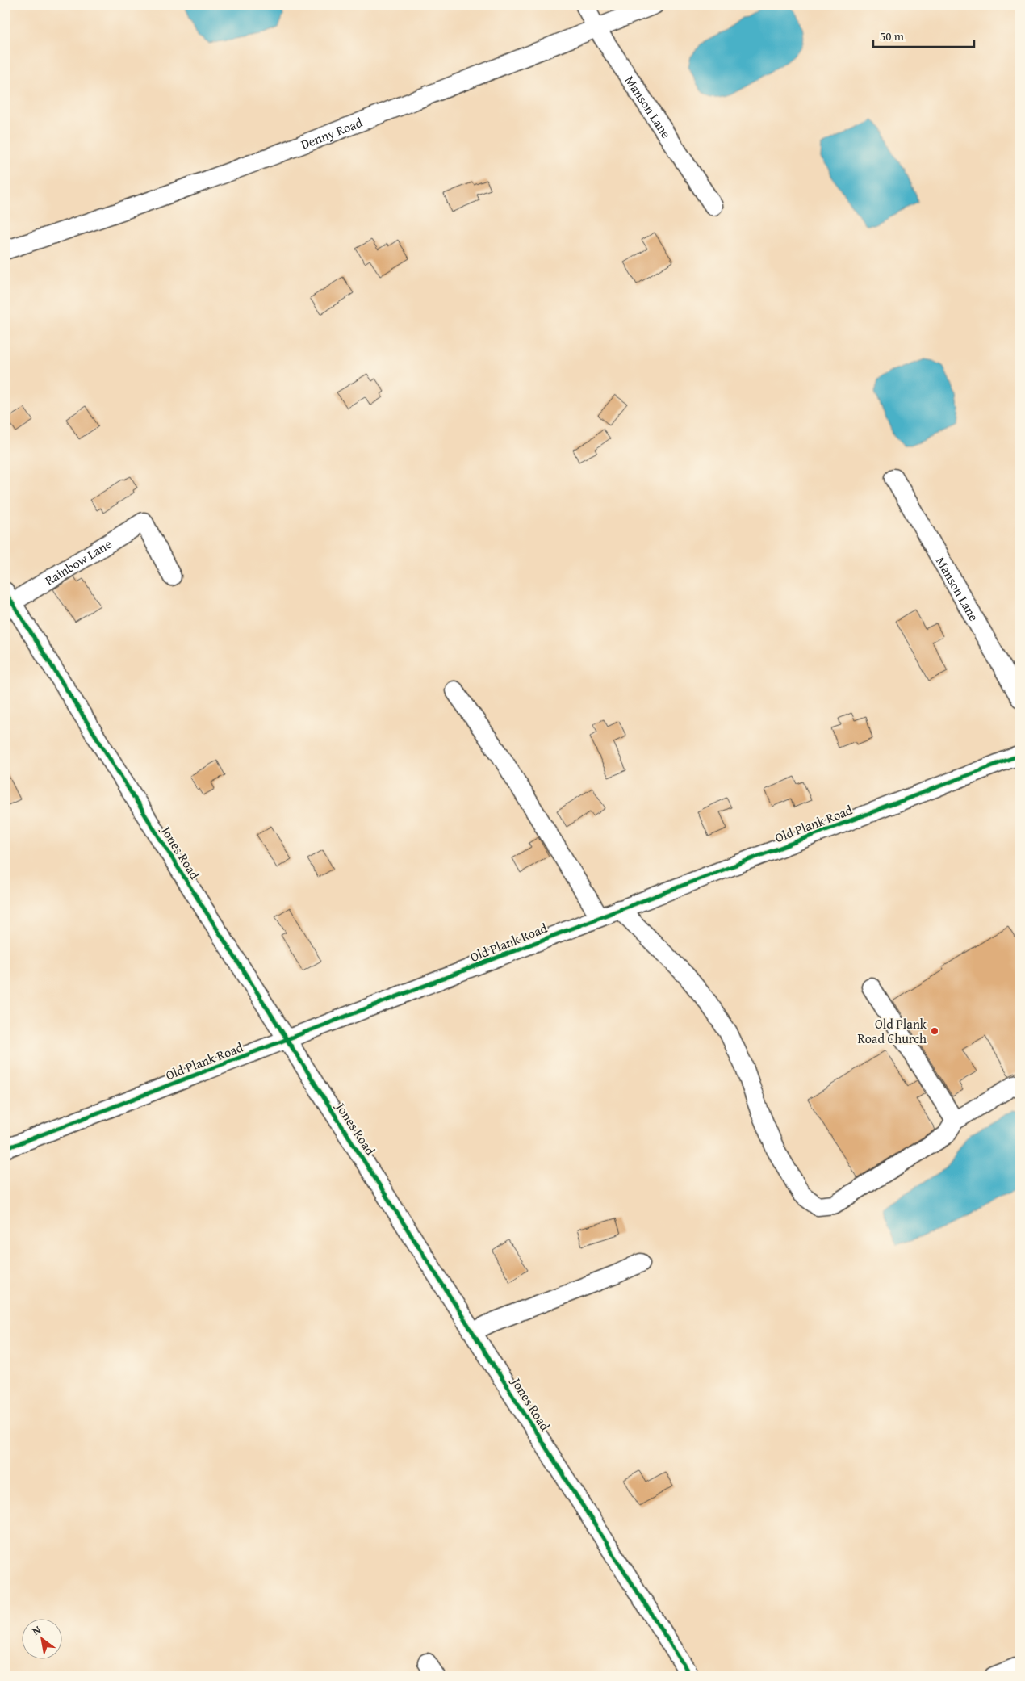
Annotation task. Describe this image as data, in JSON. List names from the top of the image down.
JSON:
{
  "streets": {
    "street": [
      "Manson Lane",
      "Denny Road",
      "Rainbow Lane",
      "Old Plank Road",
      "Jones Road"
    ]
  },
  "crossings": [
    ["Manson Lane", "Denny Road"],
    ["Rainbow Lane", "Jones Road"],
    ["Old Plank Road", "Jones Road"]
  ],
  "places": ["Old Plank Road Church"],
  "scale_bar": "50 m",
  "north": "top left"
}
